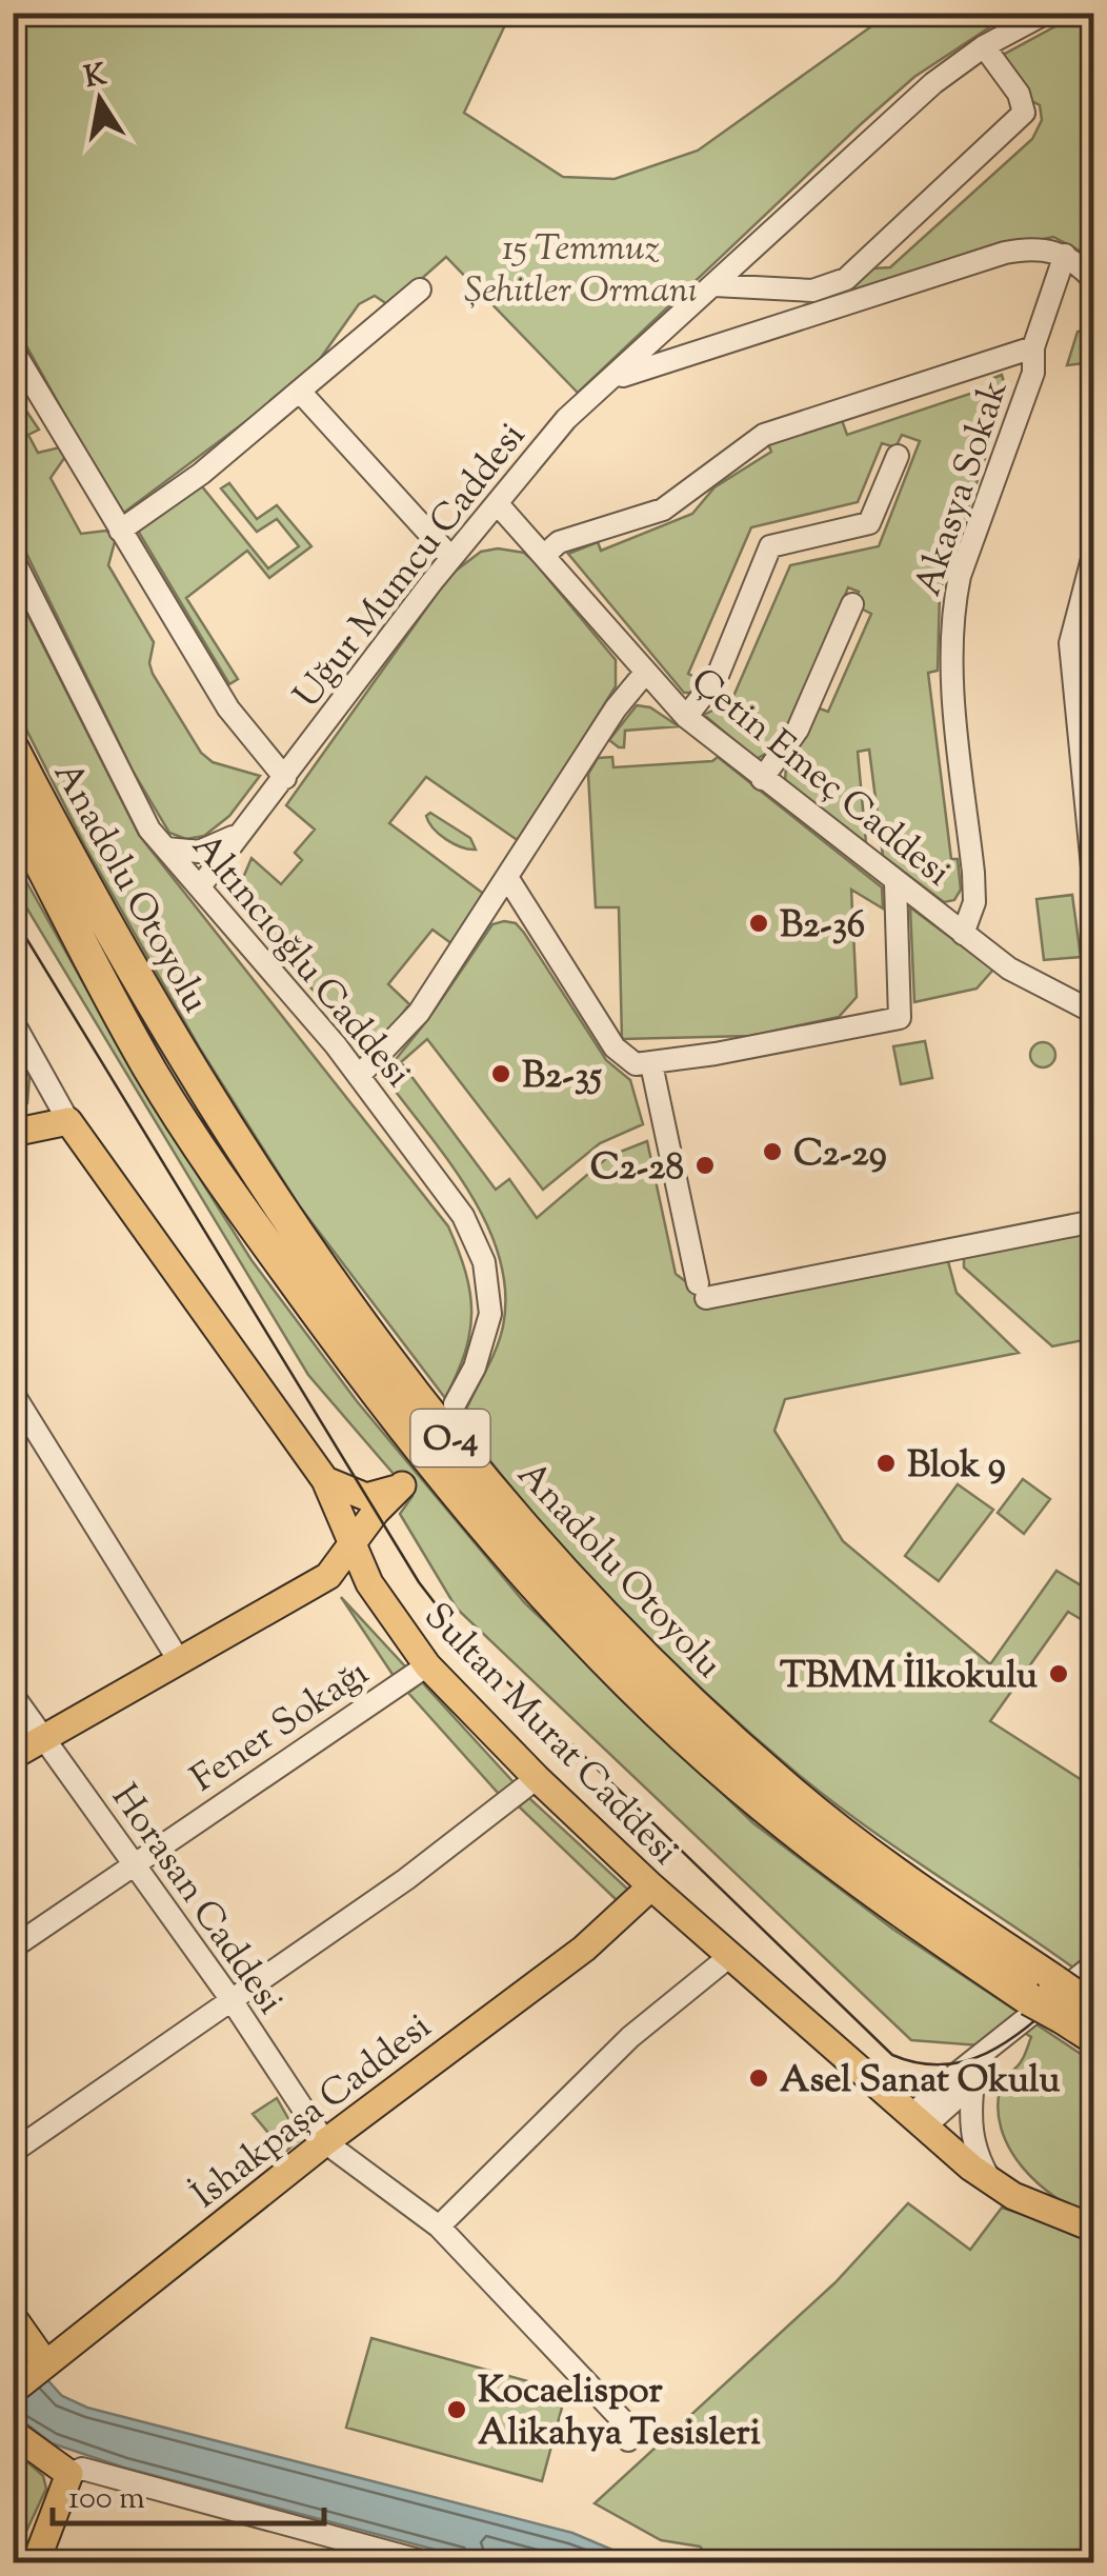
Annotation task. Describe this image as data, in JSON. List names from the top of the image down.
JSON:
{
  "streets": {
    "highway": ["Anadolu Otoyolu", "O-4"],
    "main road": ["Sultan Murat Caddesi", "İshakpaşa Caddesi"],
    "street": [
      "Akasya Sokak",
      "Uğur Mumcu Caddesi",
      "Çetin Emeç Caddesi",
      "Altıncıoğlu Caddesi",
      "Fener Sokağı",
      "Horasan Caddesi"
    ]
  },
  "crossings": [
    ["Akasya Sokak", "Çetin Emeç Caddesi"],
    ["Uğur Mumcu Caddesi", "Çetin Emeç Caddesi"],
    ["Fener Sokağı", "Sultan Murat Caddesi"],
    ["Fener Sokağı", "Horasan Caddesi"],
    ["Sultan Murat Caddesi", "İshakpaşa Caddesi"],
    ["Horasan Caddesi", "İshakpaşa Caddesi"]
  ],
  "parks": ["15 Temmuz Şehitler Ormanı"],
  "places": [
    "B2-36",
    "B2-35",
    "C2-29",
    "C2-28",
    "Blok 9",
    "TBMM İlkokulu",
    "Asel Sanat Okulu",
    "Kocaelispor Alikahya Tesisleri"
  ],
  "scale_bar": "100 m",
  "north": "top"
}
